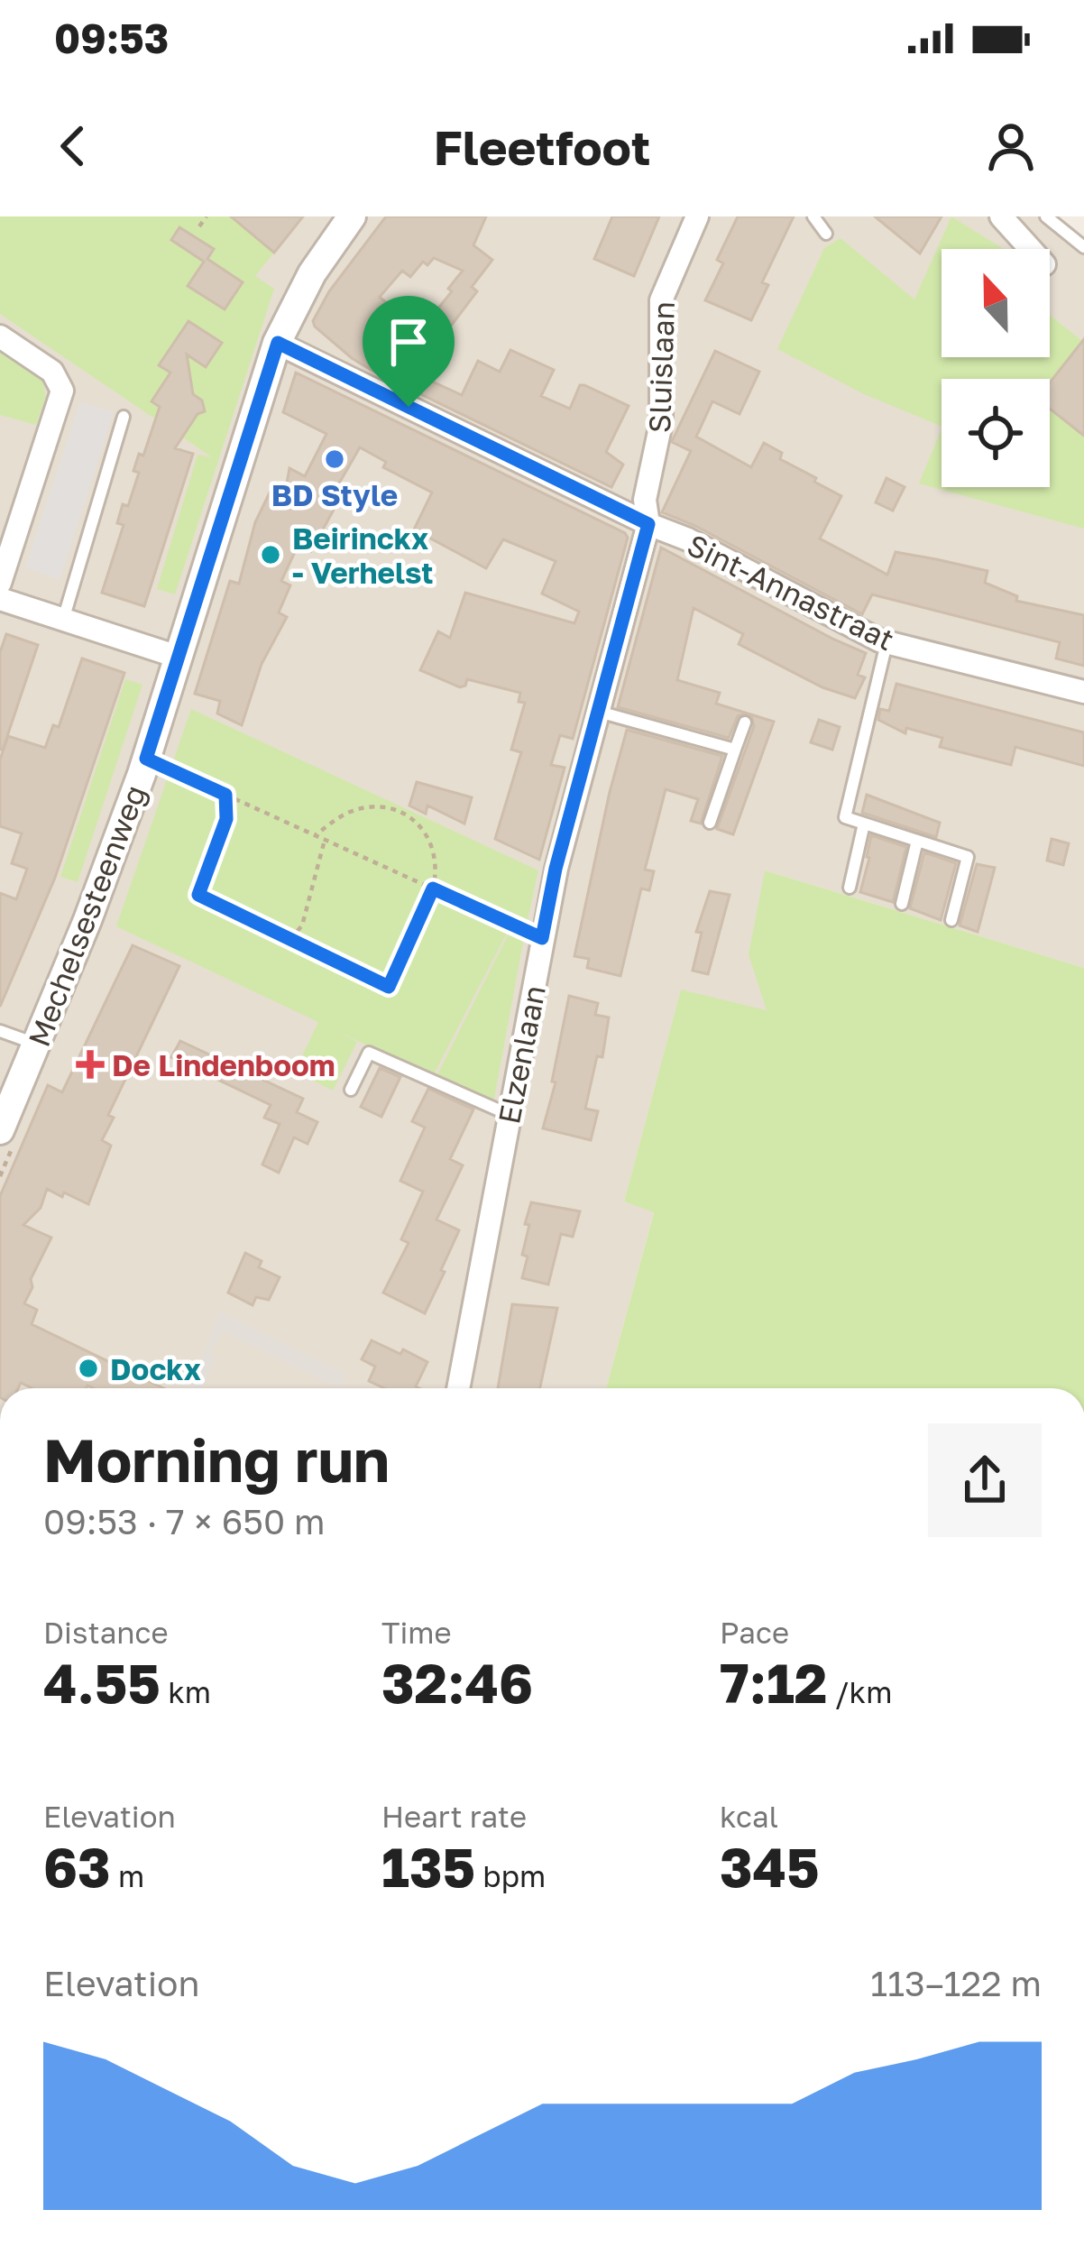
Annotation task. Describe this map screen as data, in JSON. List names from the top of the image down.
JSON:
{
  "streets": {
    "street": [
      "Sluislaan",
      "Sint-Annastraat",
      "Mechelsesteenweg",
      "Elzenlaan"
    ]
  },
  "crossings": [
    ["Sluislaan", "Sint-Annastraat"],
    ["Sluislaan", "Elzenlaan"],
    ["Sint-Annastraat", "Mechelsesteenweg"],
    ["Sint-Annastraat", "Elzenlaan"]
  ],
  "places": {
    "other": ["BD Style", "Beirinckx - Verhelst", "Dockx"],
    "health": ["De Lindenboom"]
  },
  "north": "top",
  "page": {
    "status": "09:53",
    "header": "Fleetfoot",
    "heading": ["Morning run", "09:53 · 7 × 650 m"],
    "stats": [
      ["Distance", "4.55 km"],
      ["Time", "32:46"],
      ["Pace", "7:12 /km"],
      ["Elevation", "63 m"],
      ["Heart rate", "135 bpm"],
      ["kcal", "345"]
    ],
    "chart": ["Elevation", "113–122 m"]
  }
}
